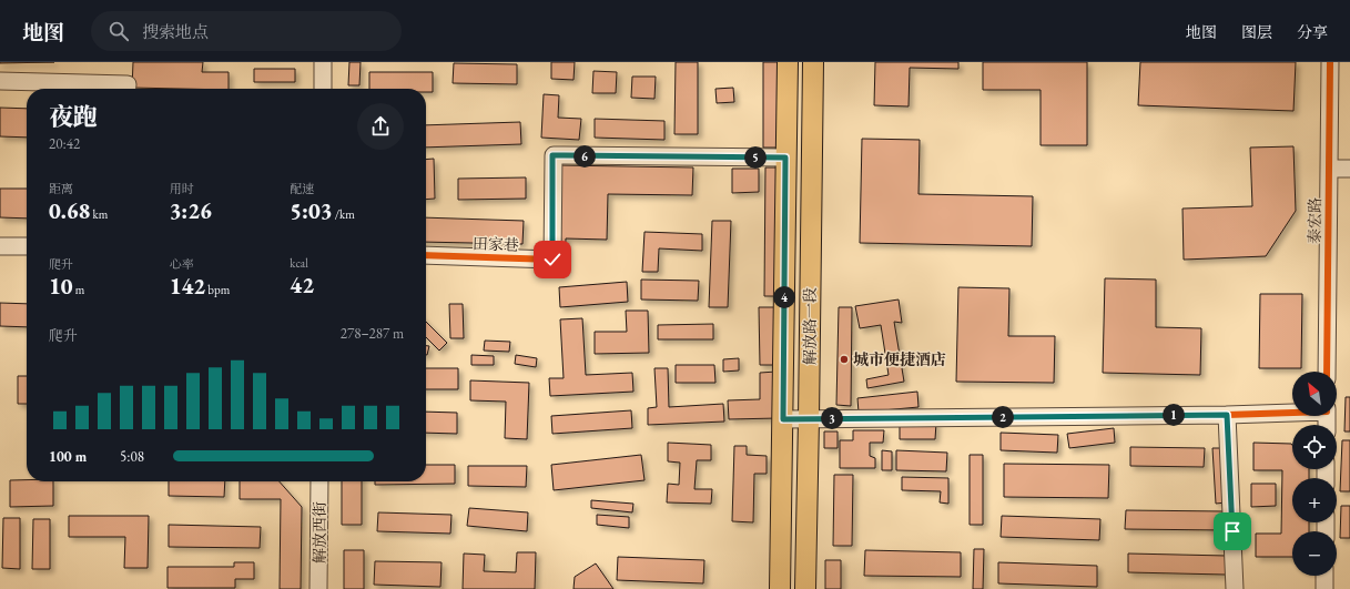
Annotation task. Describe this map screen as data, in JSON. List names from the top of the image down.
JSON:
{
  "streets": {
    "main road": ["解放路一段"],
    "street": ["泰宏路", "田家巷", "解放西街"]
  },
  "crossings": [
    ["田家巷", "解放路一段"]
  ],
  "places": ["城市便捷酒店"],
  "north": "top left",
  "page": {
    "header": "地图",
    "search": "搜索地点",
    "nav": ["地图", "图层", "分享"],
    "heading": ["夜跑", "20:42"],
    "pins": [
      "6",
      "5",
      "4",
      "1",
      "2",
      "3"
    ],
    "stats": [
      ["距离", "0.68 km"],
      ["用时", "3:26"],
      ["配速", "5:03 /km"],
      ["爬升", "10 m"],
      ["心率", "142 bpm"],
      ["kcal", "42"]
    ],
    "chart": ["爬升", "278–287 m"],
    "map_buttons": ["+", "−"],
    "list": [
      {
        "name": "100 m",
        "note": "5:08"
      }
    ]
  }
}
